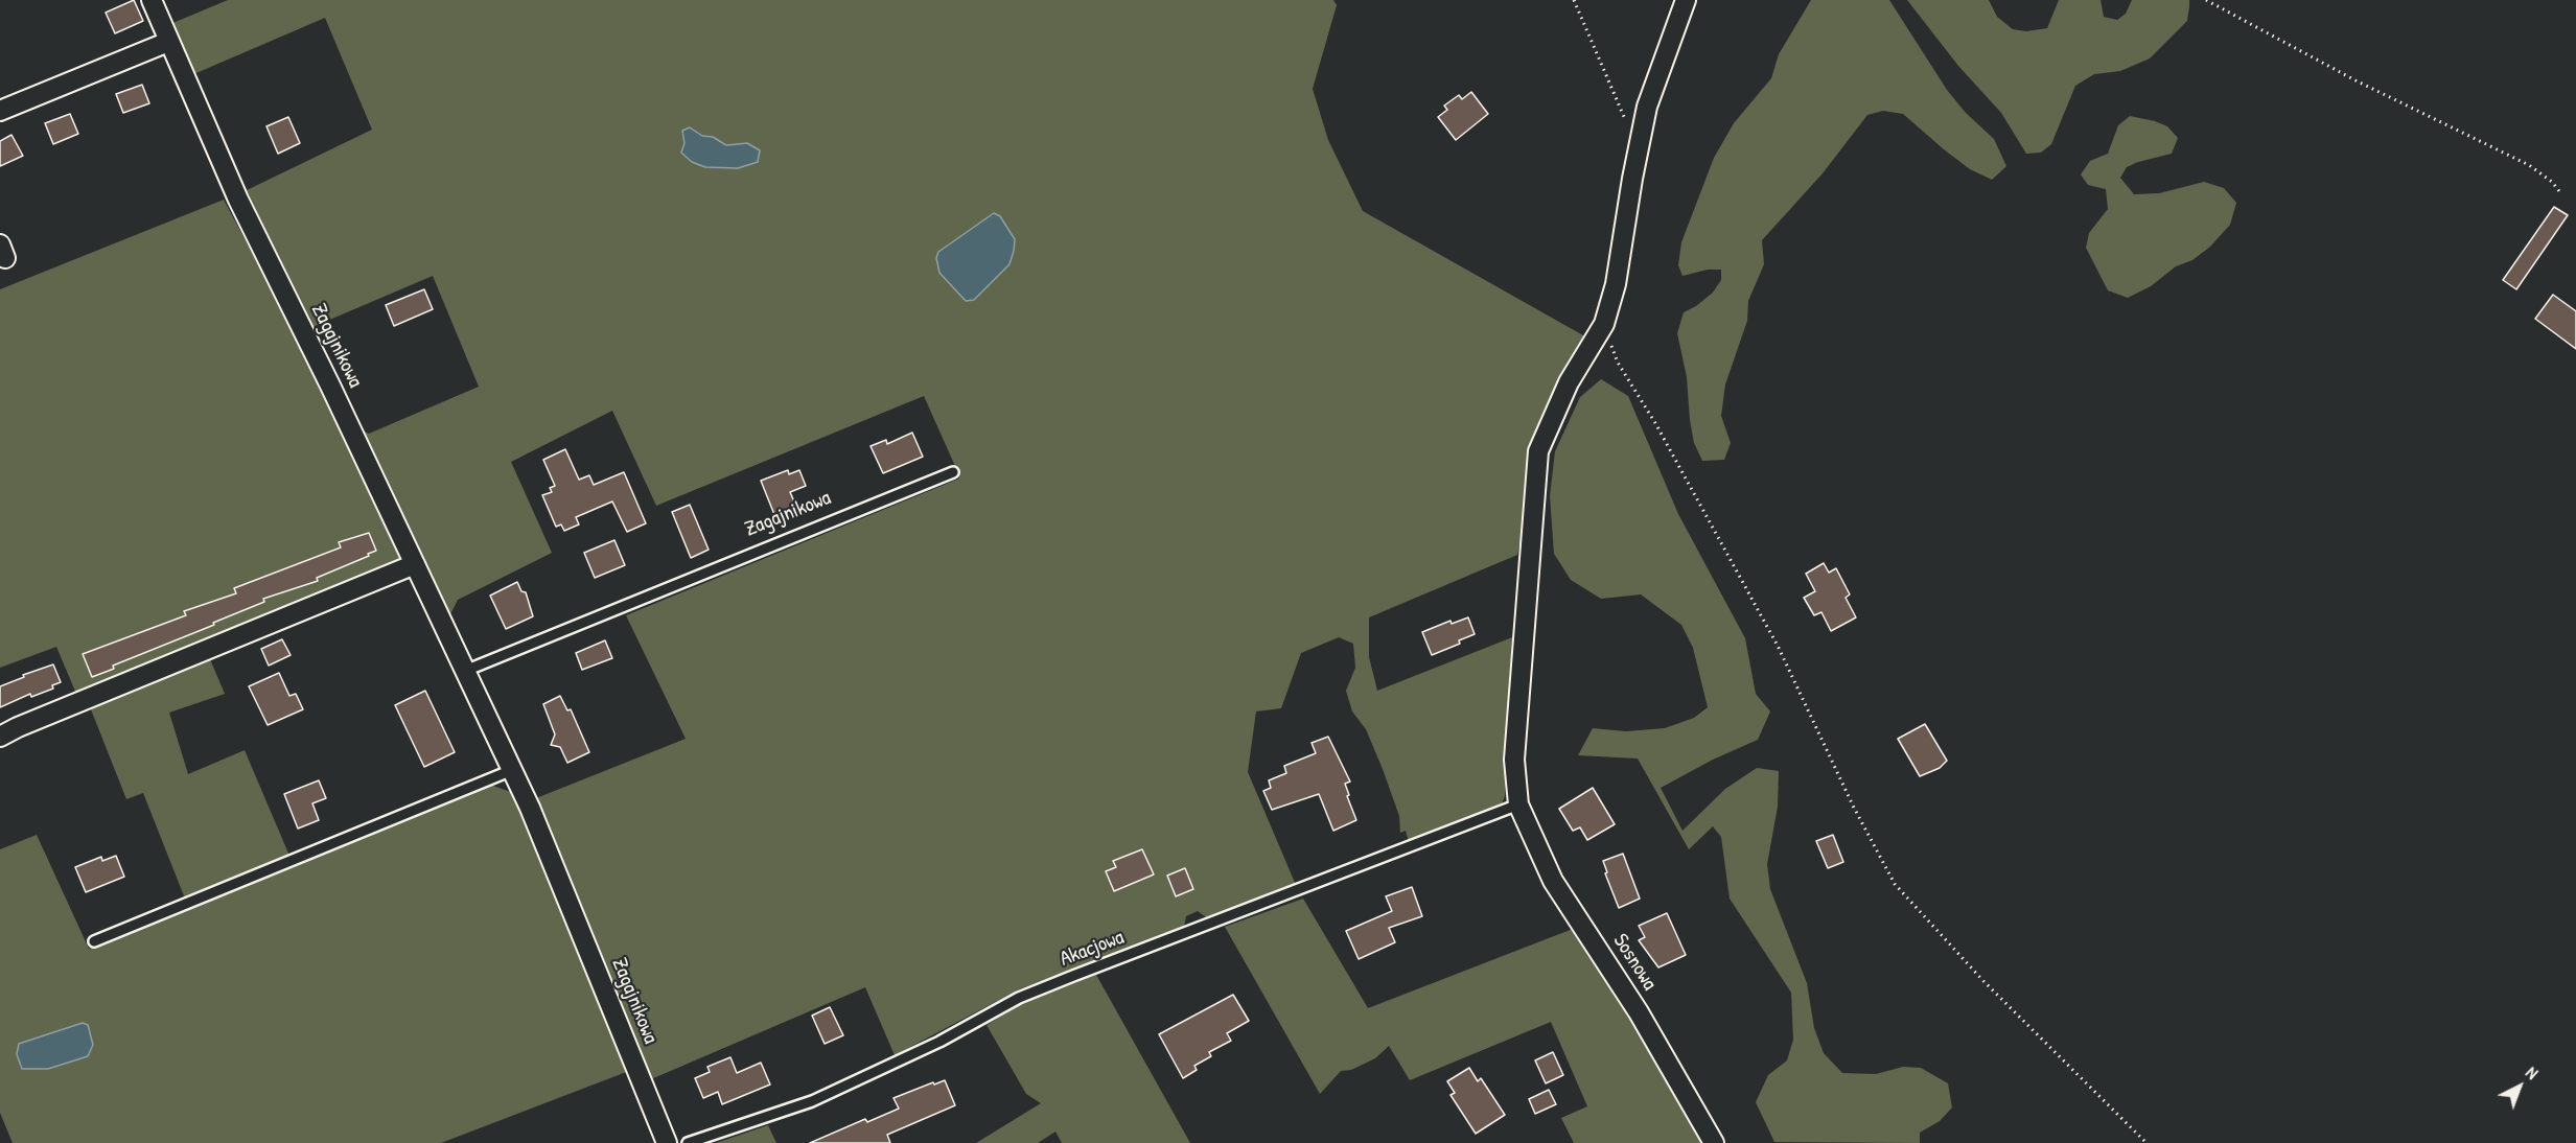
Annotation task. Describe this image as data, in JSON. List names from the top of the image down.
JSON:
{
  "streets": {
    "street": ["Zagajnikowa", "Sosnowa"],
    "lane": ["Akacjowa"]
  },
  "crossings": [
    ["Akacjowa", "Sosnowa"]
  ],
  "north": "top right"
}
